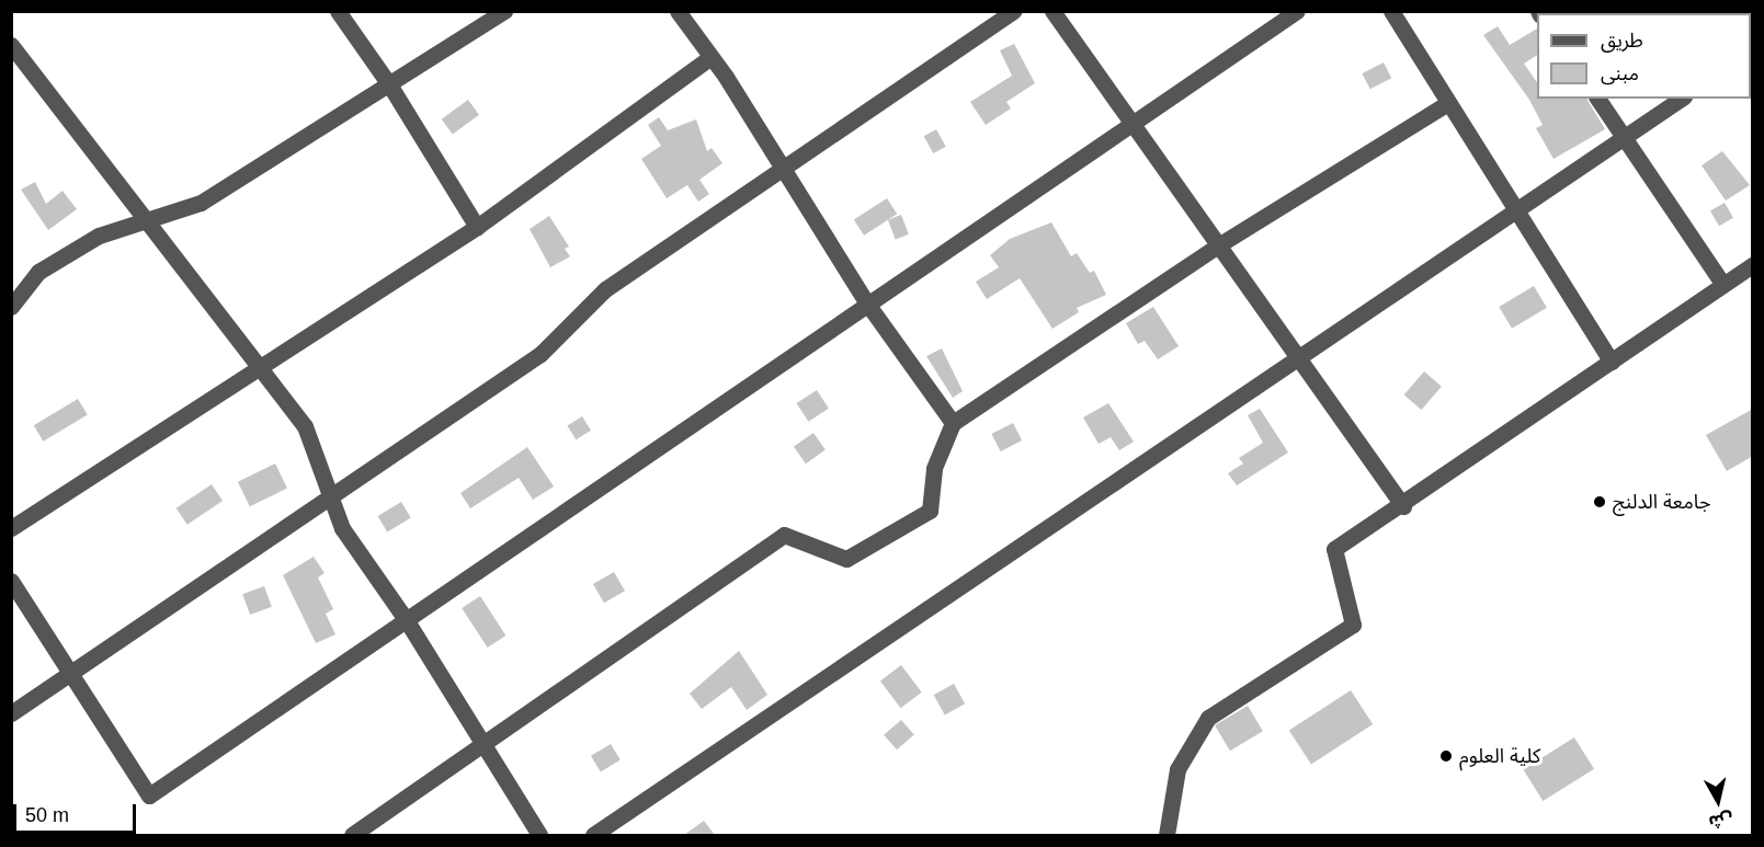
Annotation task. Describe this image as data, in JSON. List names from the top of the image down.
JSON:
{
  "places": ["جامعة الدلنج", "كلية العلوم"],
  "legend": ["طريق", "مبنى"],
  "scale_bar": "50 m",
  "north": "bottom"
}
